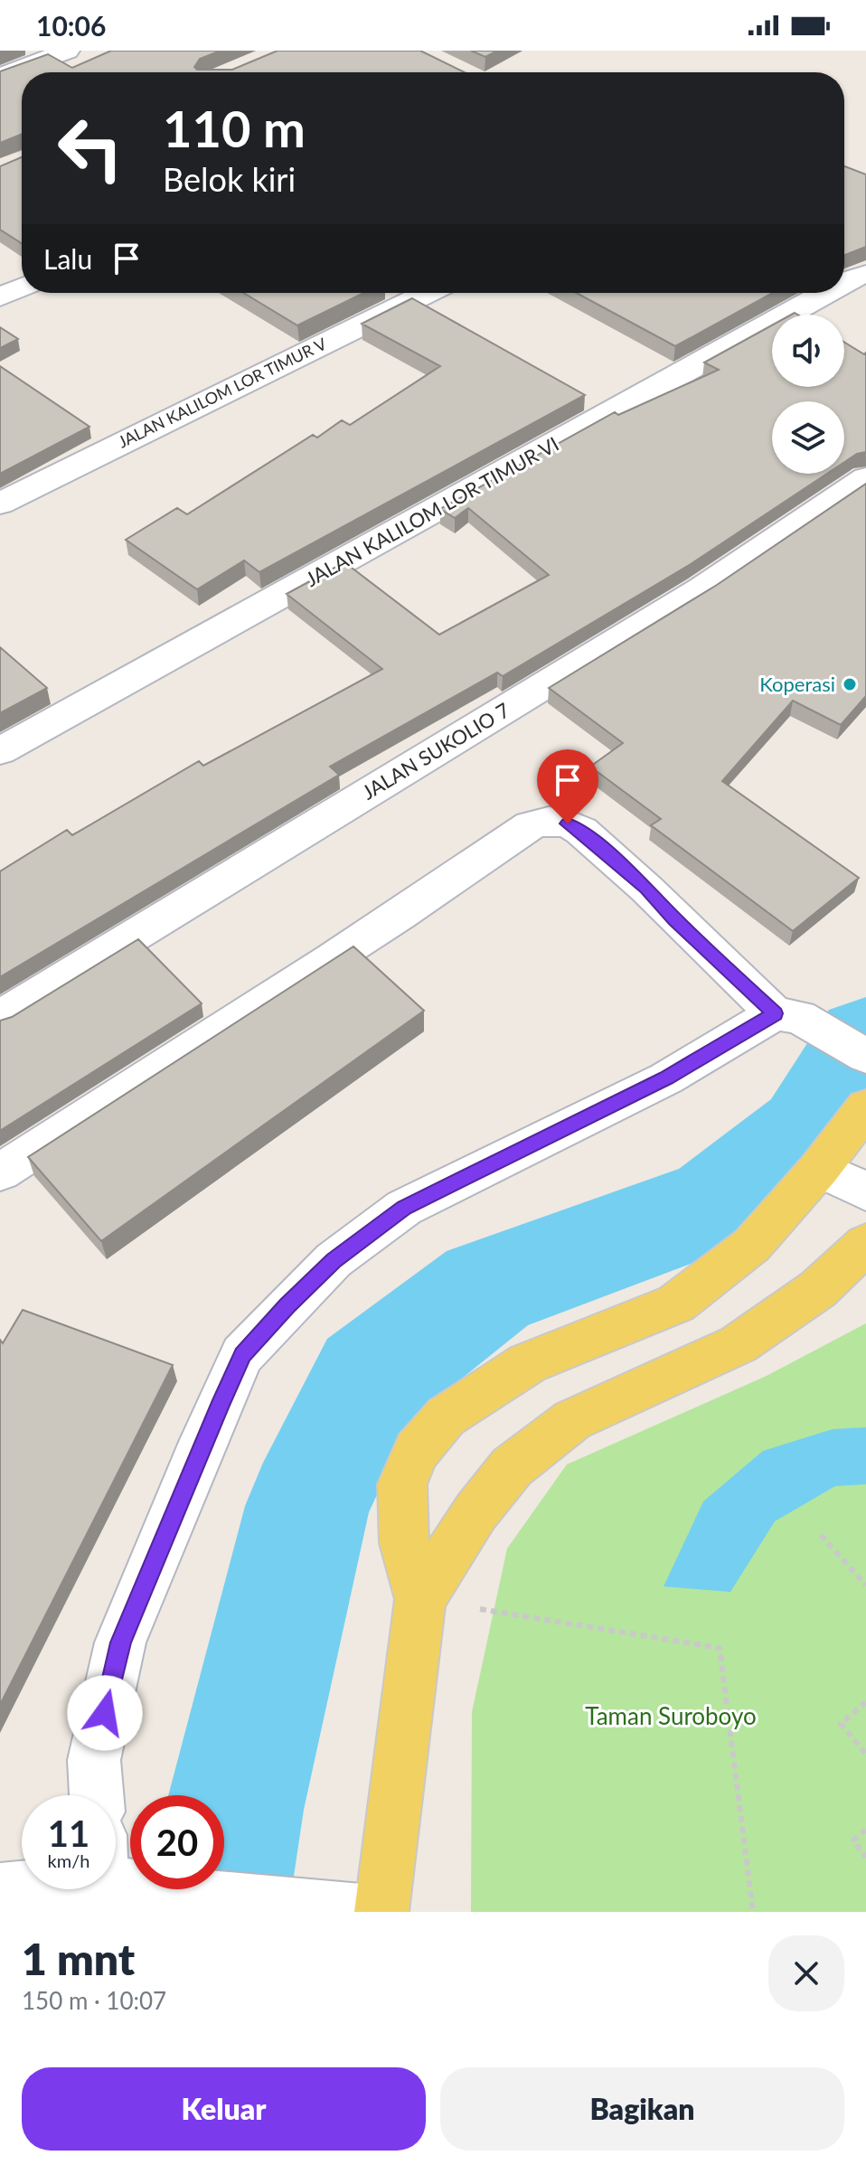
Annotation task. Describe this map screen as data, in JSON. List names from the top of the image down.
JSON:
{
  "streets": {
    "street": ["JALAN KALILOM LOR TIMUR V", "JALAN KALILOM LOR TIMUR VI", "JALAN SUKOLIO 7"]
  },
  "parks": ["Taman Suroboyo"],
  "places": ["Koperasi"],
  "page": {
    "status": "10:06",
    "turn": ["110 m", "Belok kiri"],
    "then": "Lalu",
    "speed": "11 km/h",
    "limit": "20",
    "heading": ["1 mnt", "150 m · 10:07"],
    "buttons": ["Keluar", "Bagikan"]
  }
}
